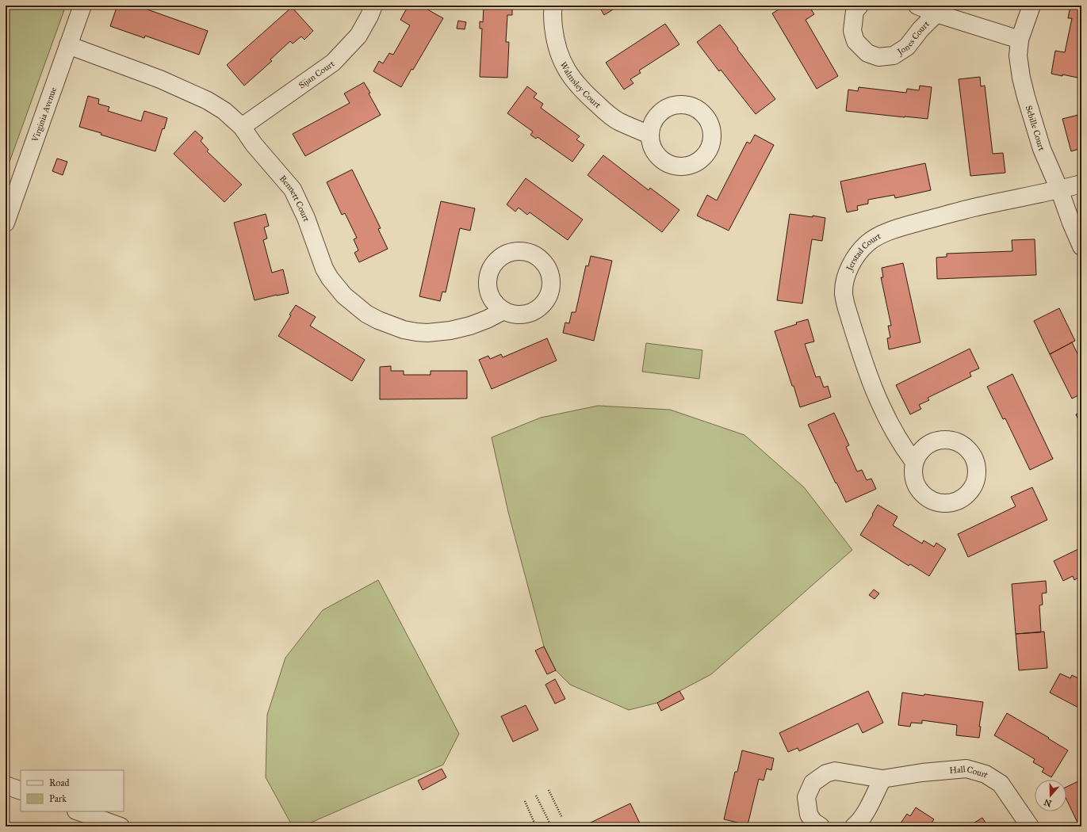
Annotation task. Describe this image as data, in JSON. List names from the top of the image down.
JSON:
{
  "streets": {
    "street": [
      "Jones Court",
      "Sijan Court",
      "Walmsley Court",
      "Virginia Avenue",
      "Sebille Court",
      "Bennett Court",
      "Jerstad Court",
      "Hall Court"
    ]
  },
  "crossings": [
    ["Jones Court", "Sebille Court"],
    ["Sijan Court", "Bennett Court"],
    ["Virginia Avenue", "Bennett Court"],
    ["Sebille Court", "Jerstad Court"]
  ],
  "legend": ["Road", "Park"],
  "north": "bottom"
}
